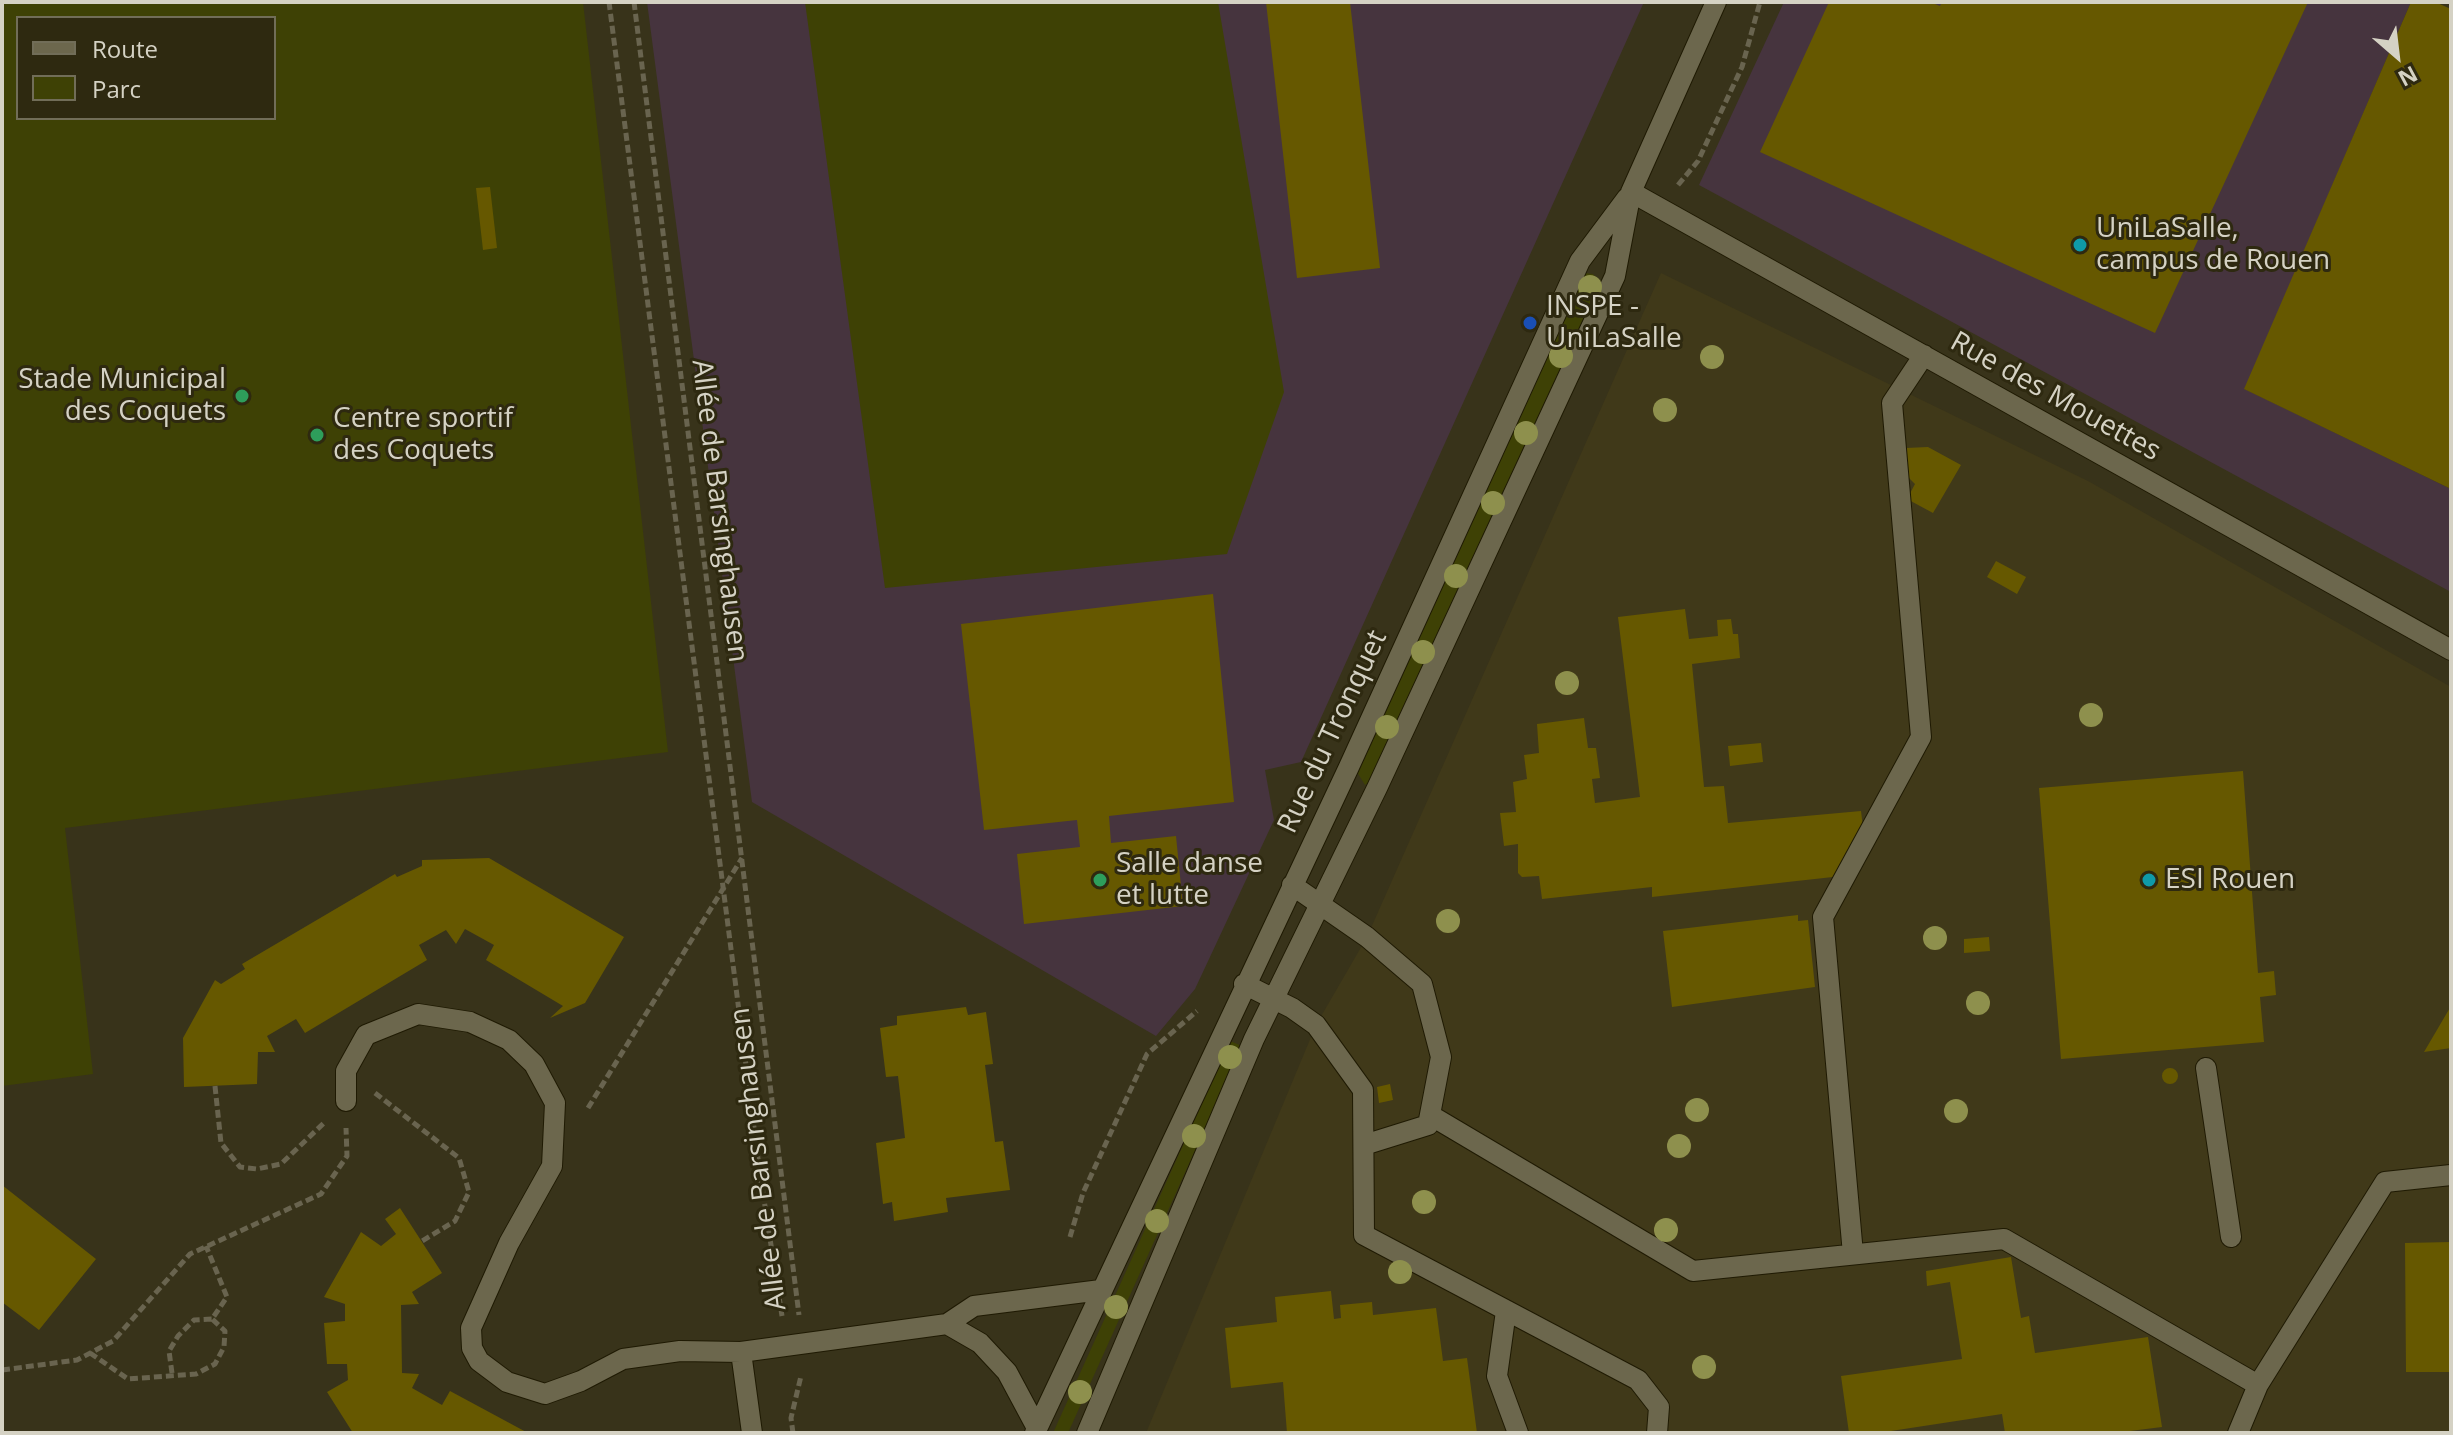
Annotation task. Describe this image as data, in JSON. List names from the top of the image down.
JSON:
{
  "streets": {
    "street": ["Rue des Mouettes", "Rue du Tronquet"],
    "path": ["Allée de Barsinghausen"]
  },
  "crossings": [
    ["Rue des Mouettes", "Rue du Tronquet"]
  ],
  "places": [
    "UniLaSalle, campus de Rouen",
    "INSPE - UniLaSalle",
    "Stade Municipal des Coquets",
    "Centre sportif des Coquets",
    "Salle danse et lutte",
    "ESI Rouen"
  ],
  "legend": ["Route", "Parc"],
  "north": "bottom right"
}
